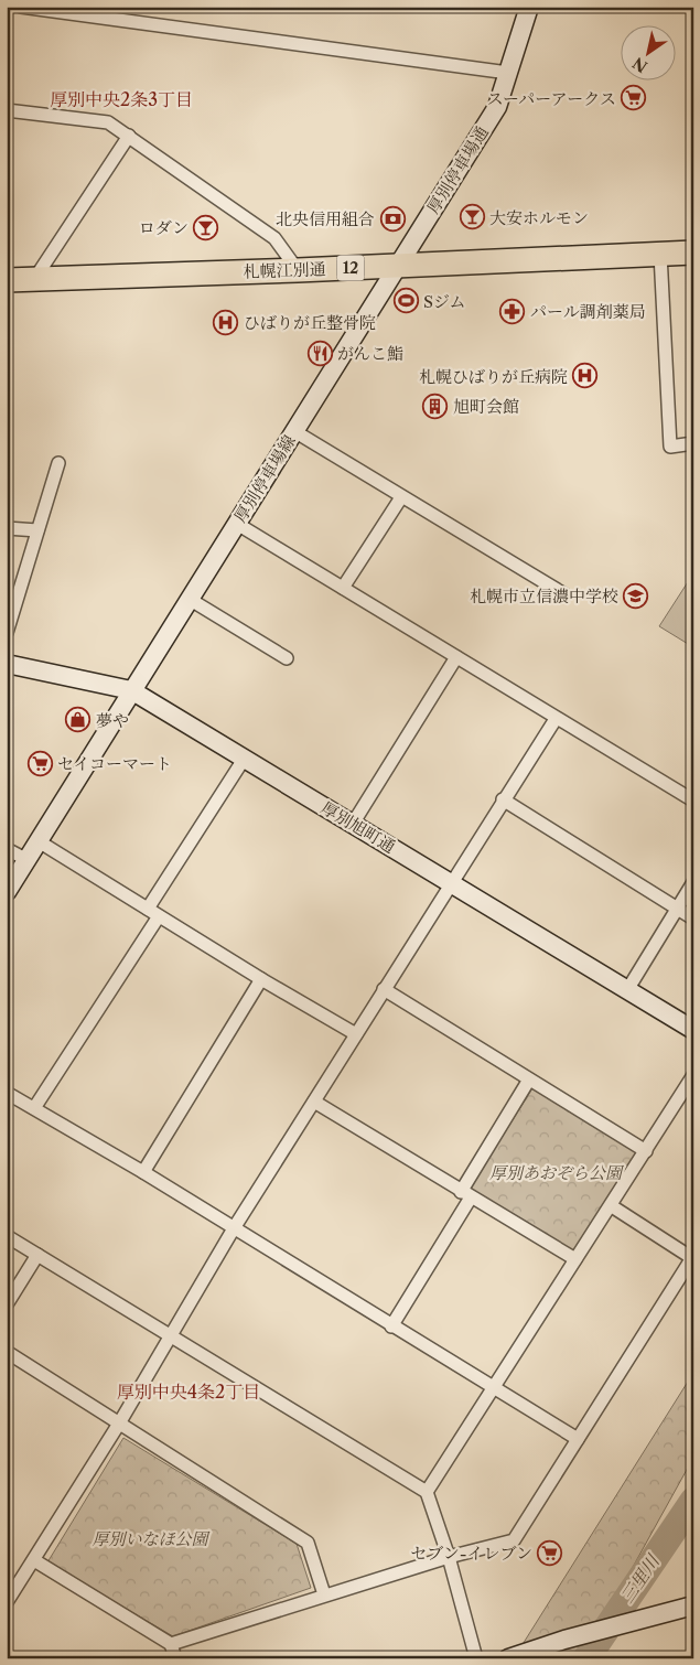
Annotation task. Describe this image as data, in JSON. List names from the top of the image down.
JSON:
{
  "streets": {
    "highway": ["12", "札幌江別通"],
    "street": ["厚別停車場通", "厚別停車場線", "厚別旭町通"]
  },
  "crossings": [
    ["厚別停車場通", "札幌江別通"],
    ["厚別停車場通", "厚別停車場線"],
    ["札幌江別通", "厚別停車場線"],
    ["厚別停車場線", "厚別旭町通"]
  ],
  "districts": ["厚別中央2条3丁目", "厚別中央4条2丁目"],
  "water": ["三里川"],
  "parks": ["厚別あおぞら公園", "厚別いなほ公園"],
  "places": {
    "supermarket": ["スーパーアークス", "セイコーマート", "セブン-イレブン"],
    "bar": ["大安ホルモン", "ロダン"],
    "bank": ["北央信用組合"],
    "sports": ["Sジム"],
    "pharmacy": ["パール調剤薬局"],
    "hospital": ["ひばりが丘整骨院", "札幌ひばりが丘病院"],
    "restaurant": ["がんこ鮨"],
    "building": ["旭町会館"],
    "school or university": ["札幌市立信濃中学校"],
    "shop": ["夢や"]
  },
  "north": "bottom left"
}
